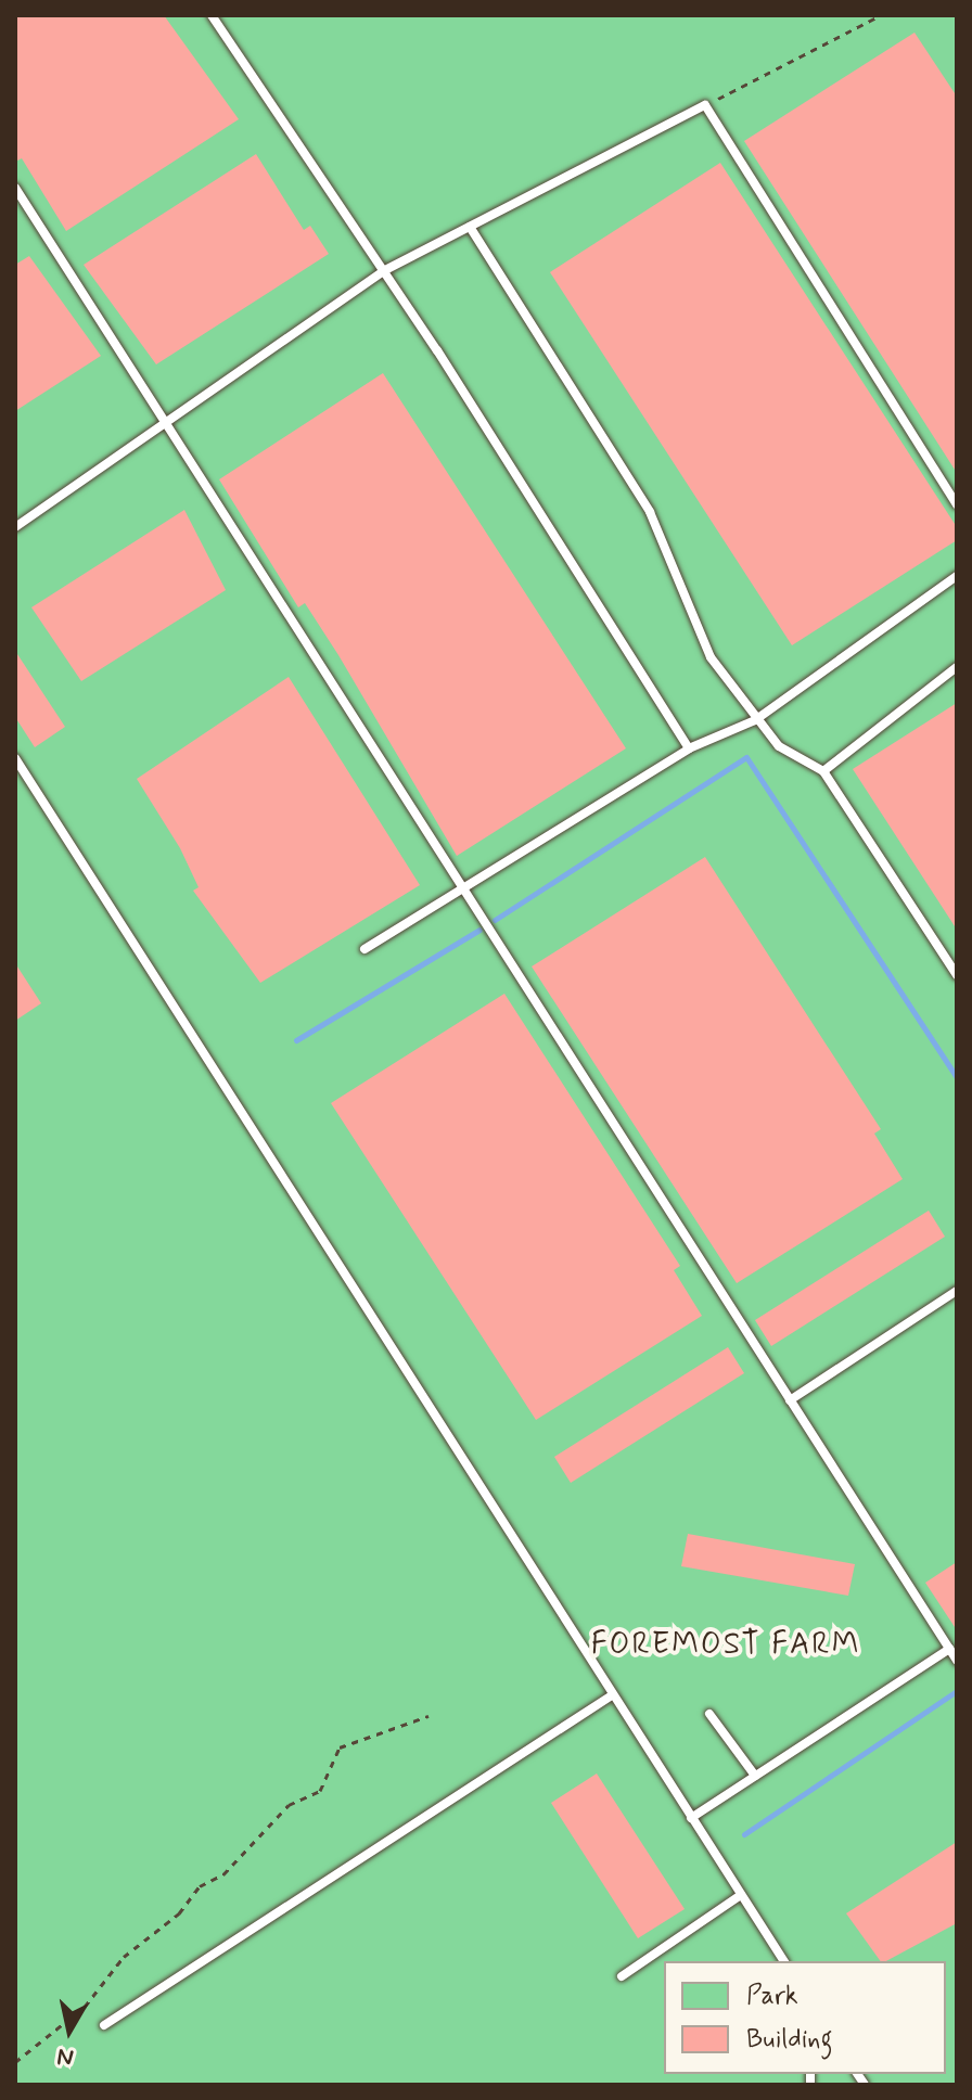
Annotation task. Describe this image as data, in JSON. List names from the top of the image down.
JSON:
{
  "districts": ["FOREMOST FARM"],
  "legend": ["Park", "Building"],
  "north": "bottom"
}
